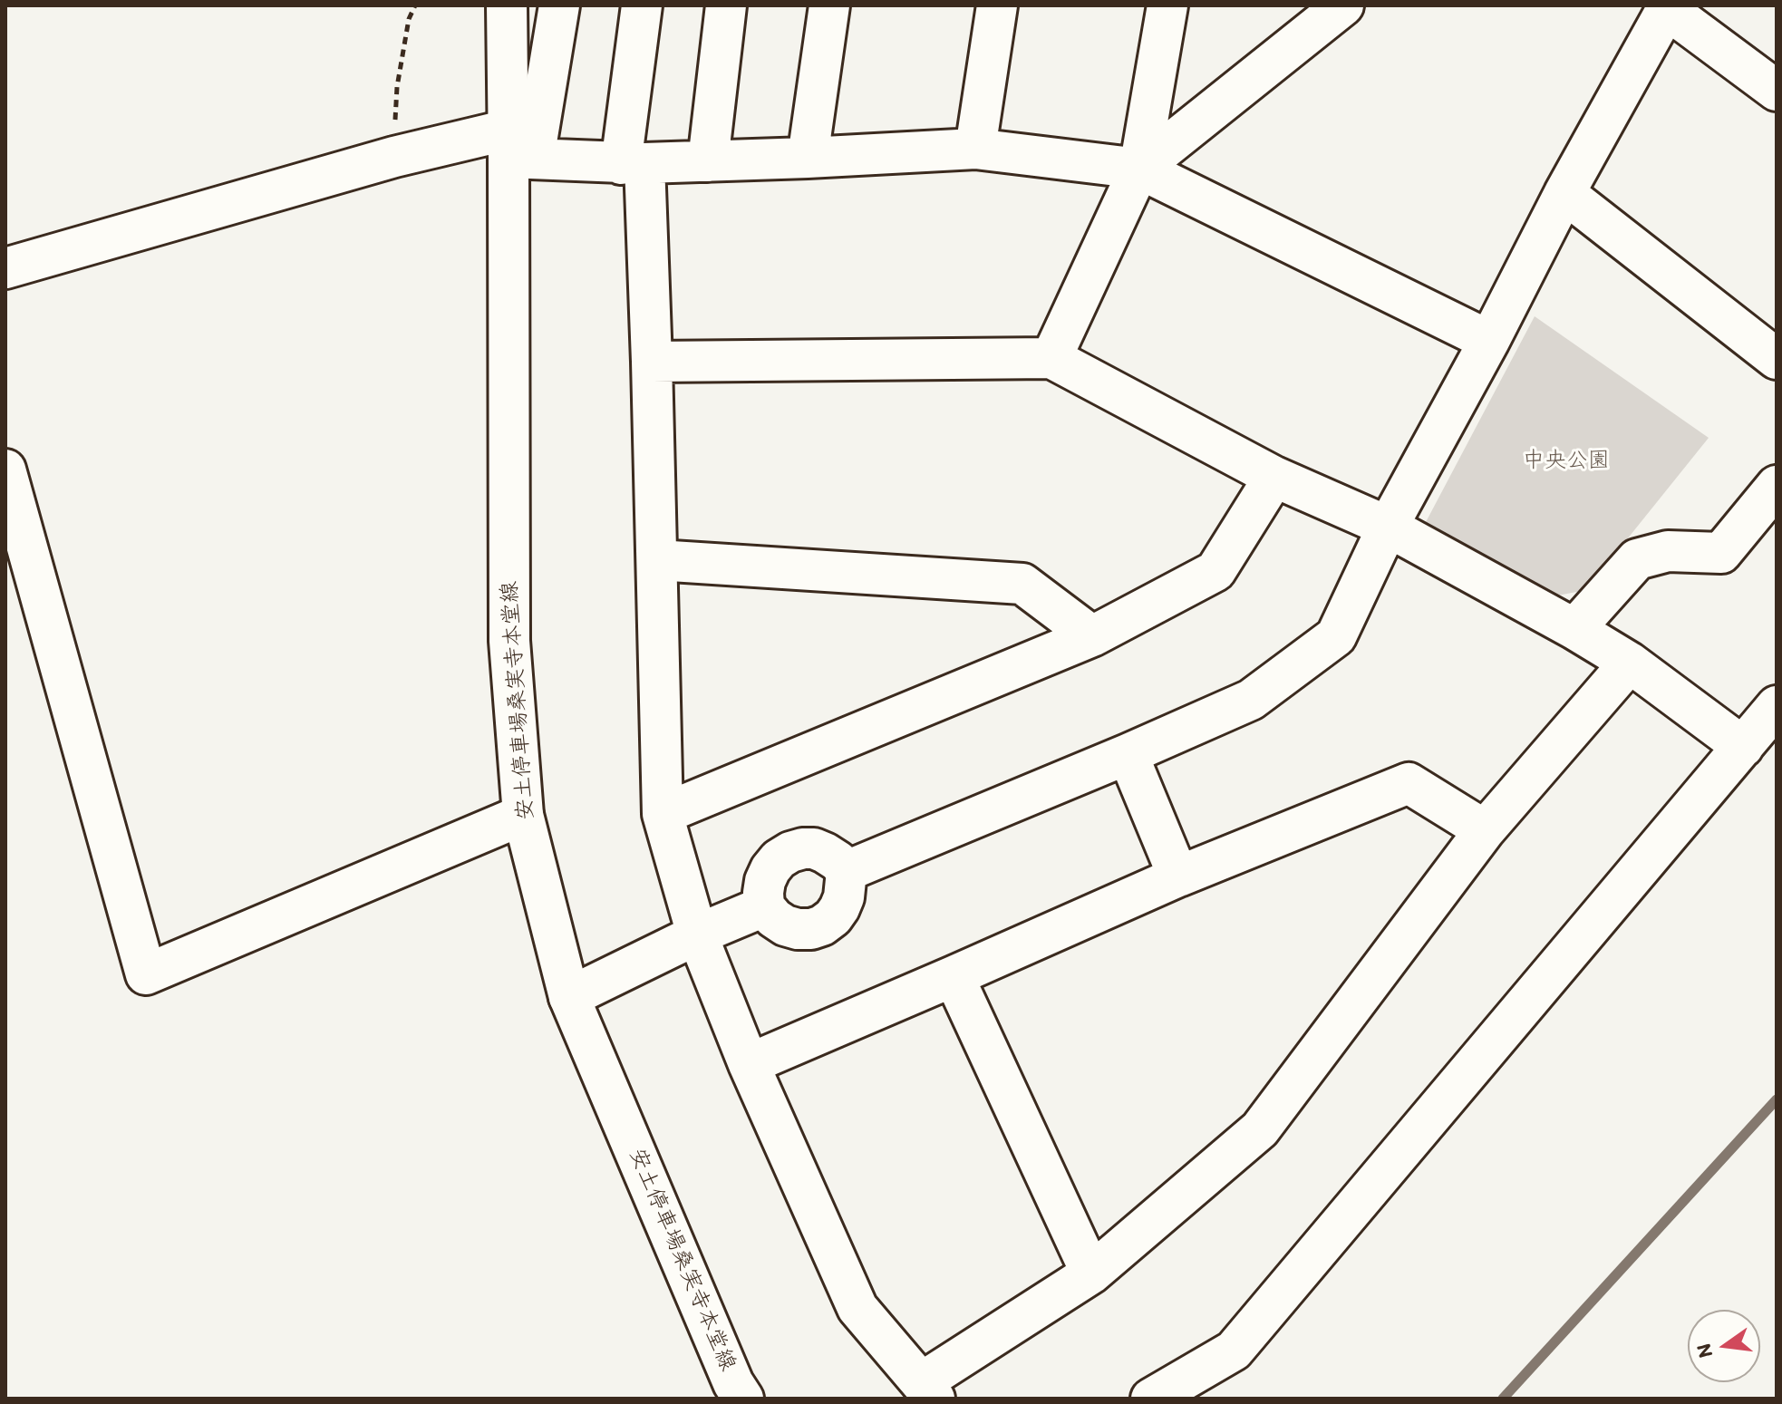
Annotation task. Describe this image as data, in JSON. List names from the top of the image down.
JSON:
{
  "streets": {
    "street": ["安土停車場桑実寺本堂線"]
  },
  "parks": ["中央公園"],
  "north": "left"
}
